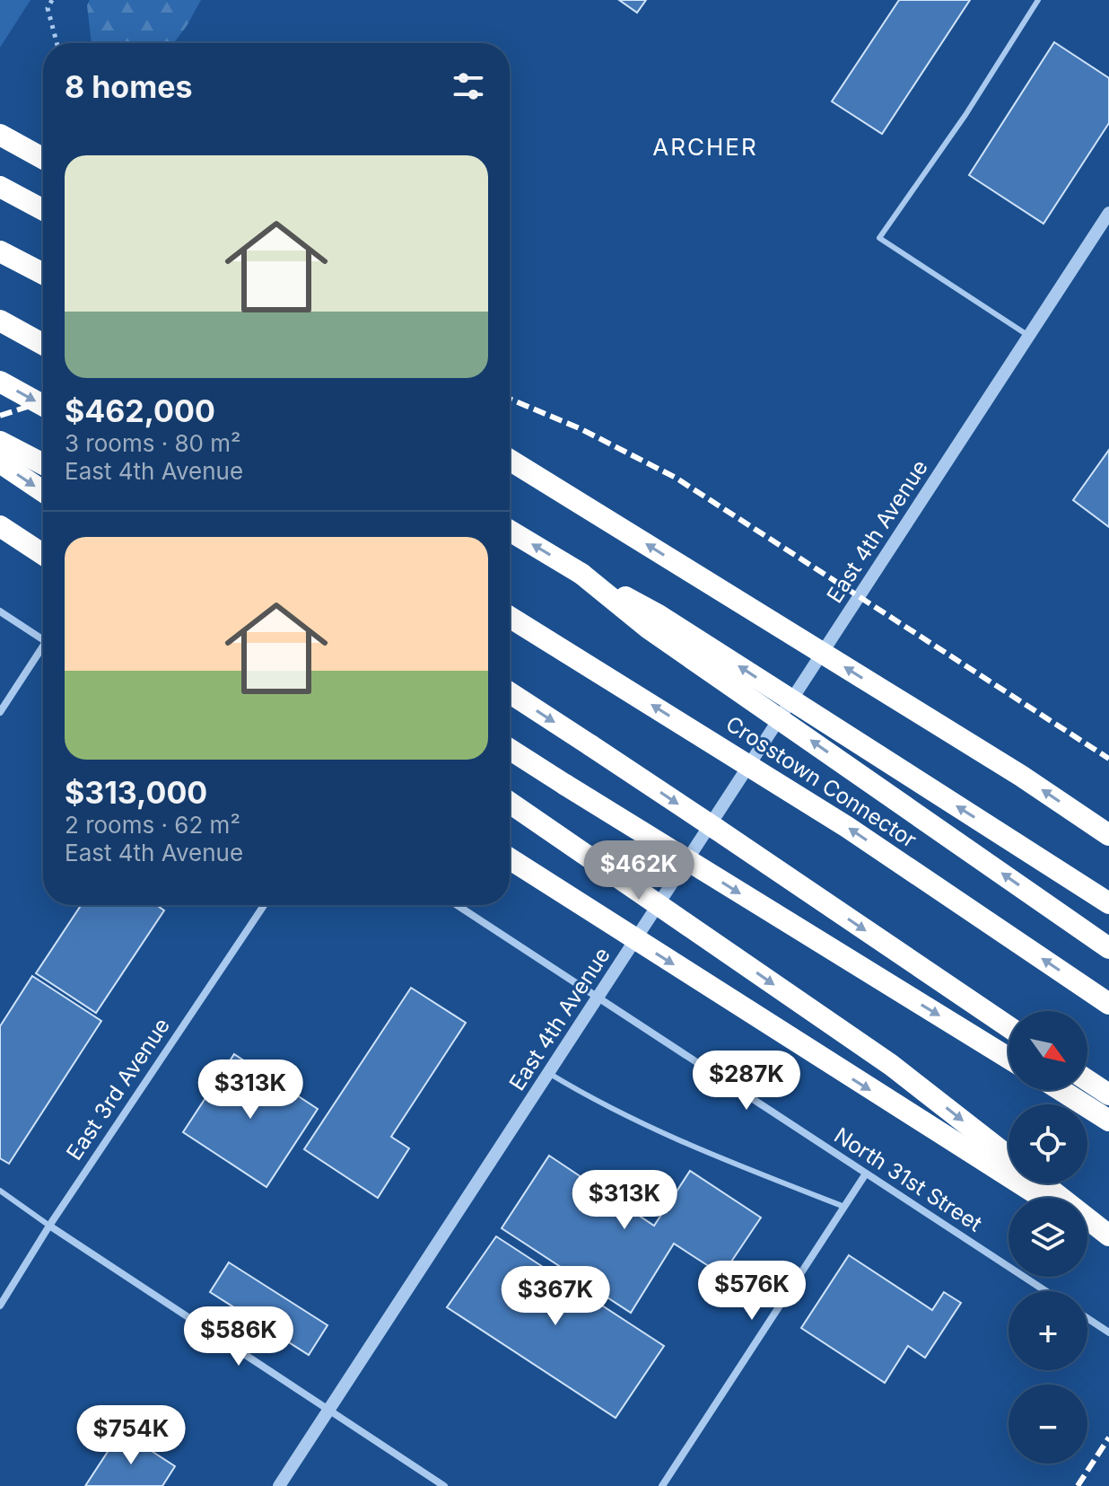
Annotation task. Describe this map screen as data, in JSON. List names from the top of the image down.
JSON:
{
  "streets": {
    "highway": ["Crosstown Connector"],
    "street": ["East 4th Avenue", "East 3rd Avenue", "North 31st Street"]
  },
  "crossings": [
    ["East 4th Avenue", "North 31st Street"]
  ],
  "districts": ["ARCHER"],
  "north": "bottom right",
  "page": {
    "heading": "8 homes",
    "list": [
      {
        "name": "$462,000",
        "note": "3 rooms · 80 m² · East 4th Avenue"
      },
      {
        "name": "$313,000",
        "note": "2 rooms · 62 m² · East 4th Avenue"
      }
    ],
    "price": [
      "$462K",
      "$287K",
      "$313K",
      "$313K",
      "$576K",
      "$367K",
      "$586K",
      "$754K"
    ],
    "map_buttons": ["+", "−"]
  }
}
